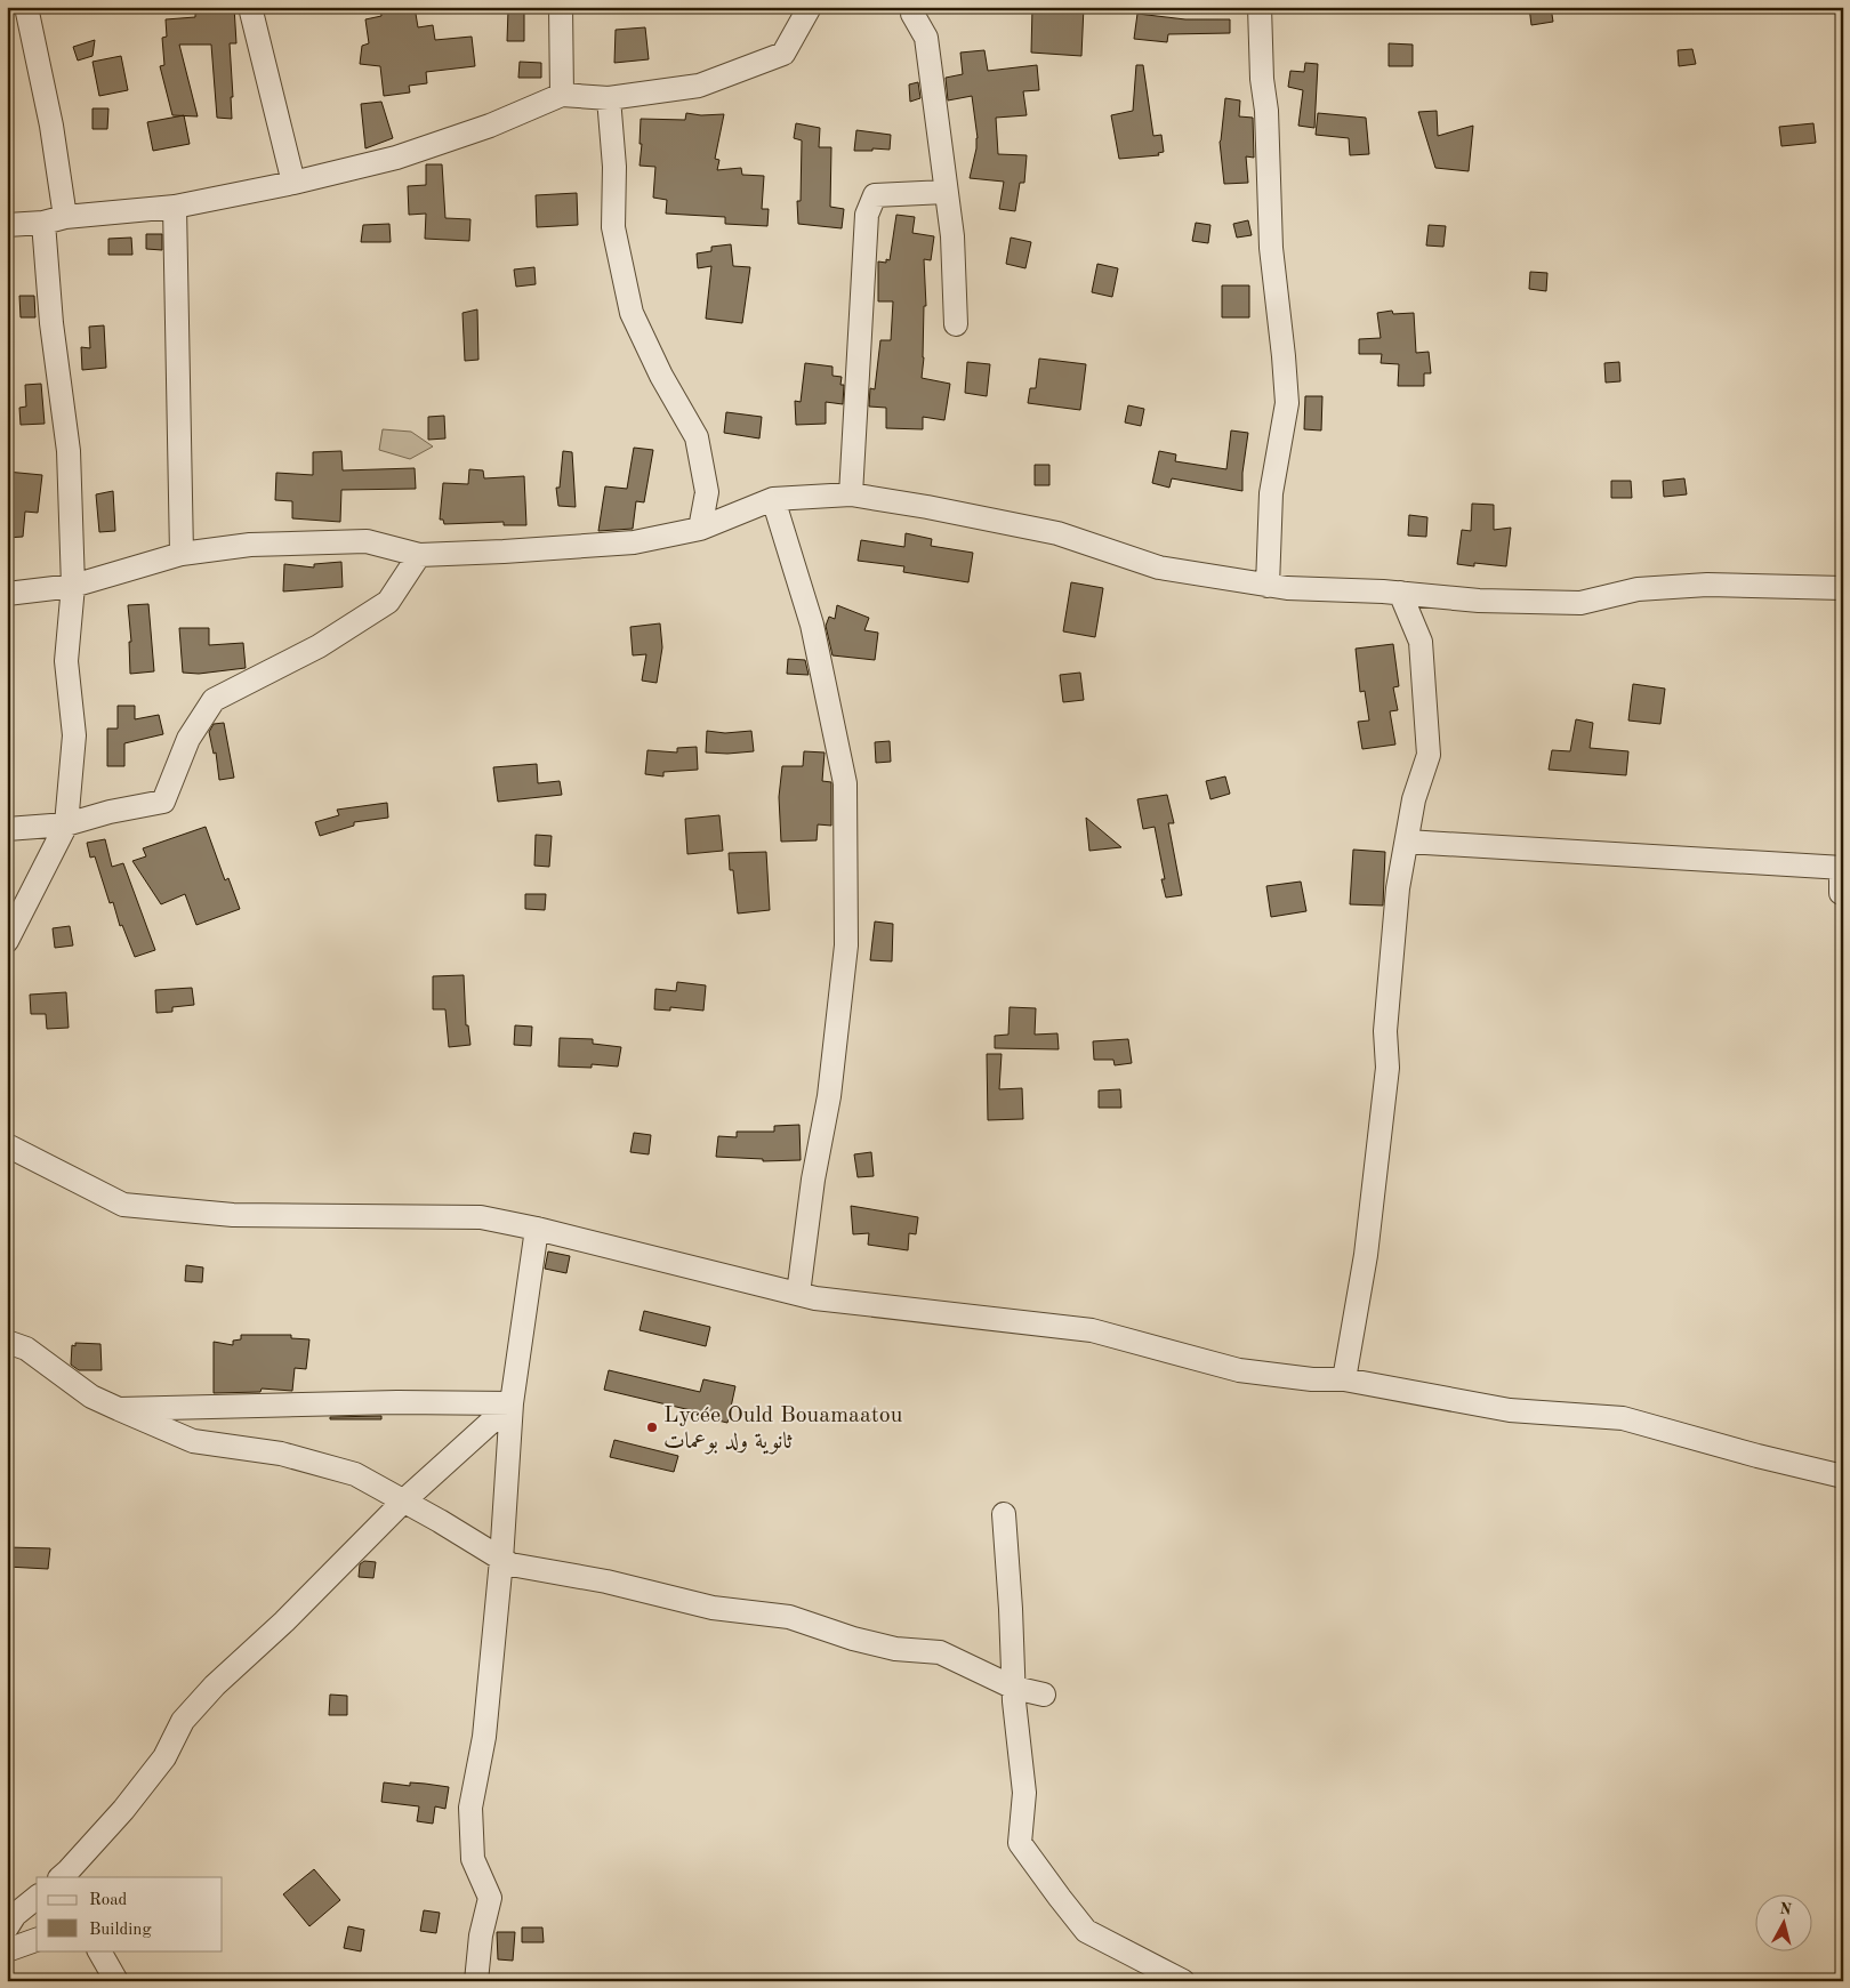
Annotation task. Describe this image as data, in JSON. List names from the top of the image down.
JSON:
{
  "places": ["Lycée Ould Bouamaatou ثانوية ولد بوعمات"],
  "legend": ["Road", "Building"],
  "north": "top"
}
